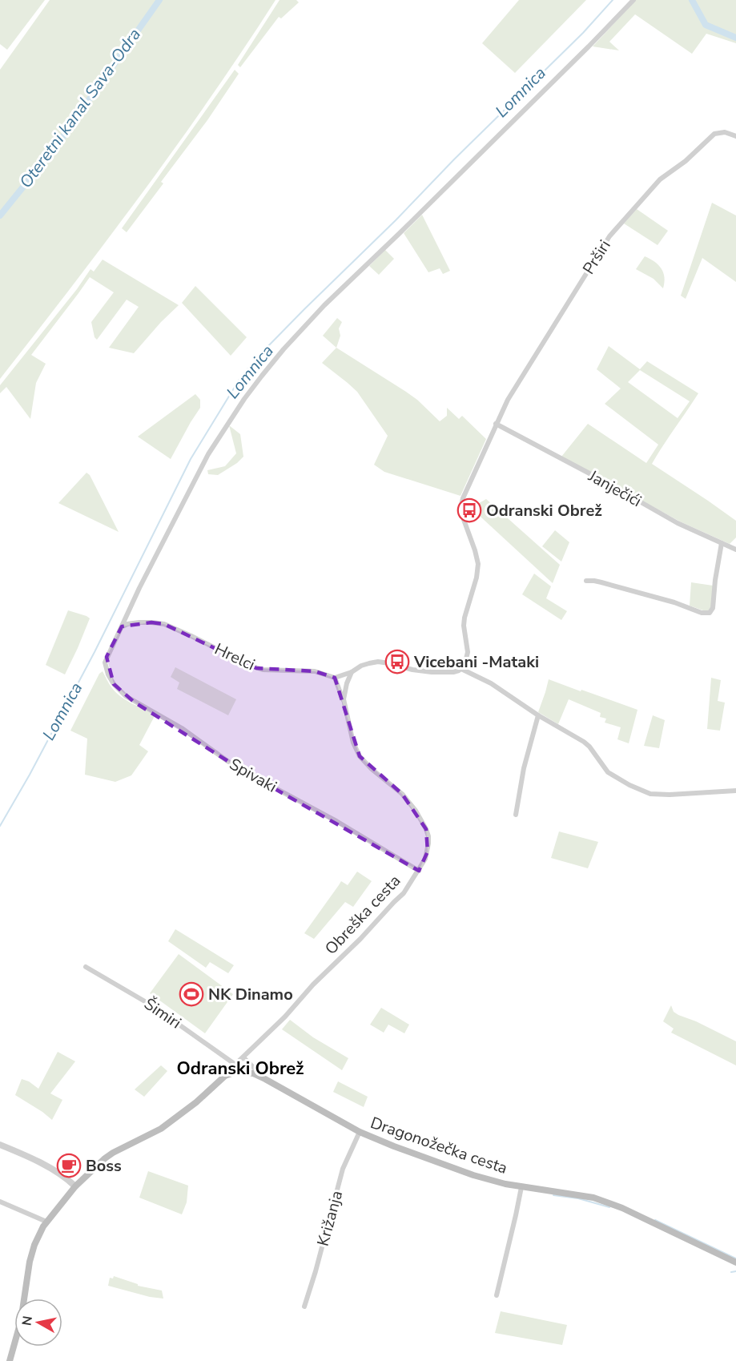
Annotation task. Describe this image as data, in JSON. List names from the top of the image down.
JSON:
{
  "streets": {
    "main road": ["Obreška cesta", "Dragonožečka cesta"],
    "street": [
      "Prširi",
      "Janječići",
      "Hrelci",
      "Spivaki",
      "Šimiri",
      "Križanja"
    ]
  },
  "crossings": [
    ["Prširi", "Janječići"],
    ["Hrelci", "Spivaki"],
    ["Spivaki", "Obreška cesta"],
    ["Obreška cesta", "Šimiri"],
    ["Obreška cesta", "Dragonožečka cesta"],
    ["Dragonožečka cesta", "Križanja"]
  ],
  "districts": ["Odranski Obrež"],
  "water": ["Lomnica", "Oteretni kanal Sava-Odra"],
  "places": {
    "bus stop": ["Odranski Obrež", "Vicebani -Mataki"],
    "sports": ["NK Dinamo"],
    "cafe": ["Boss"]
  },
  "north": "left"
}
